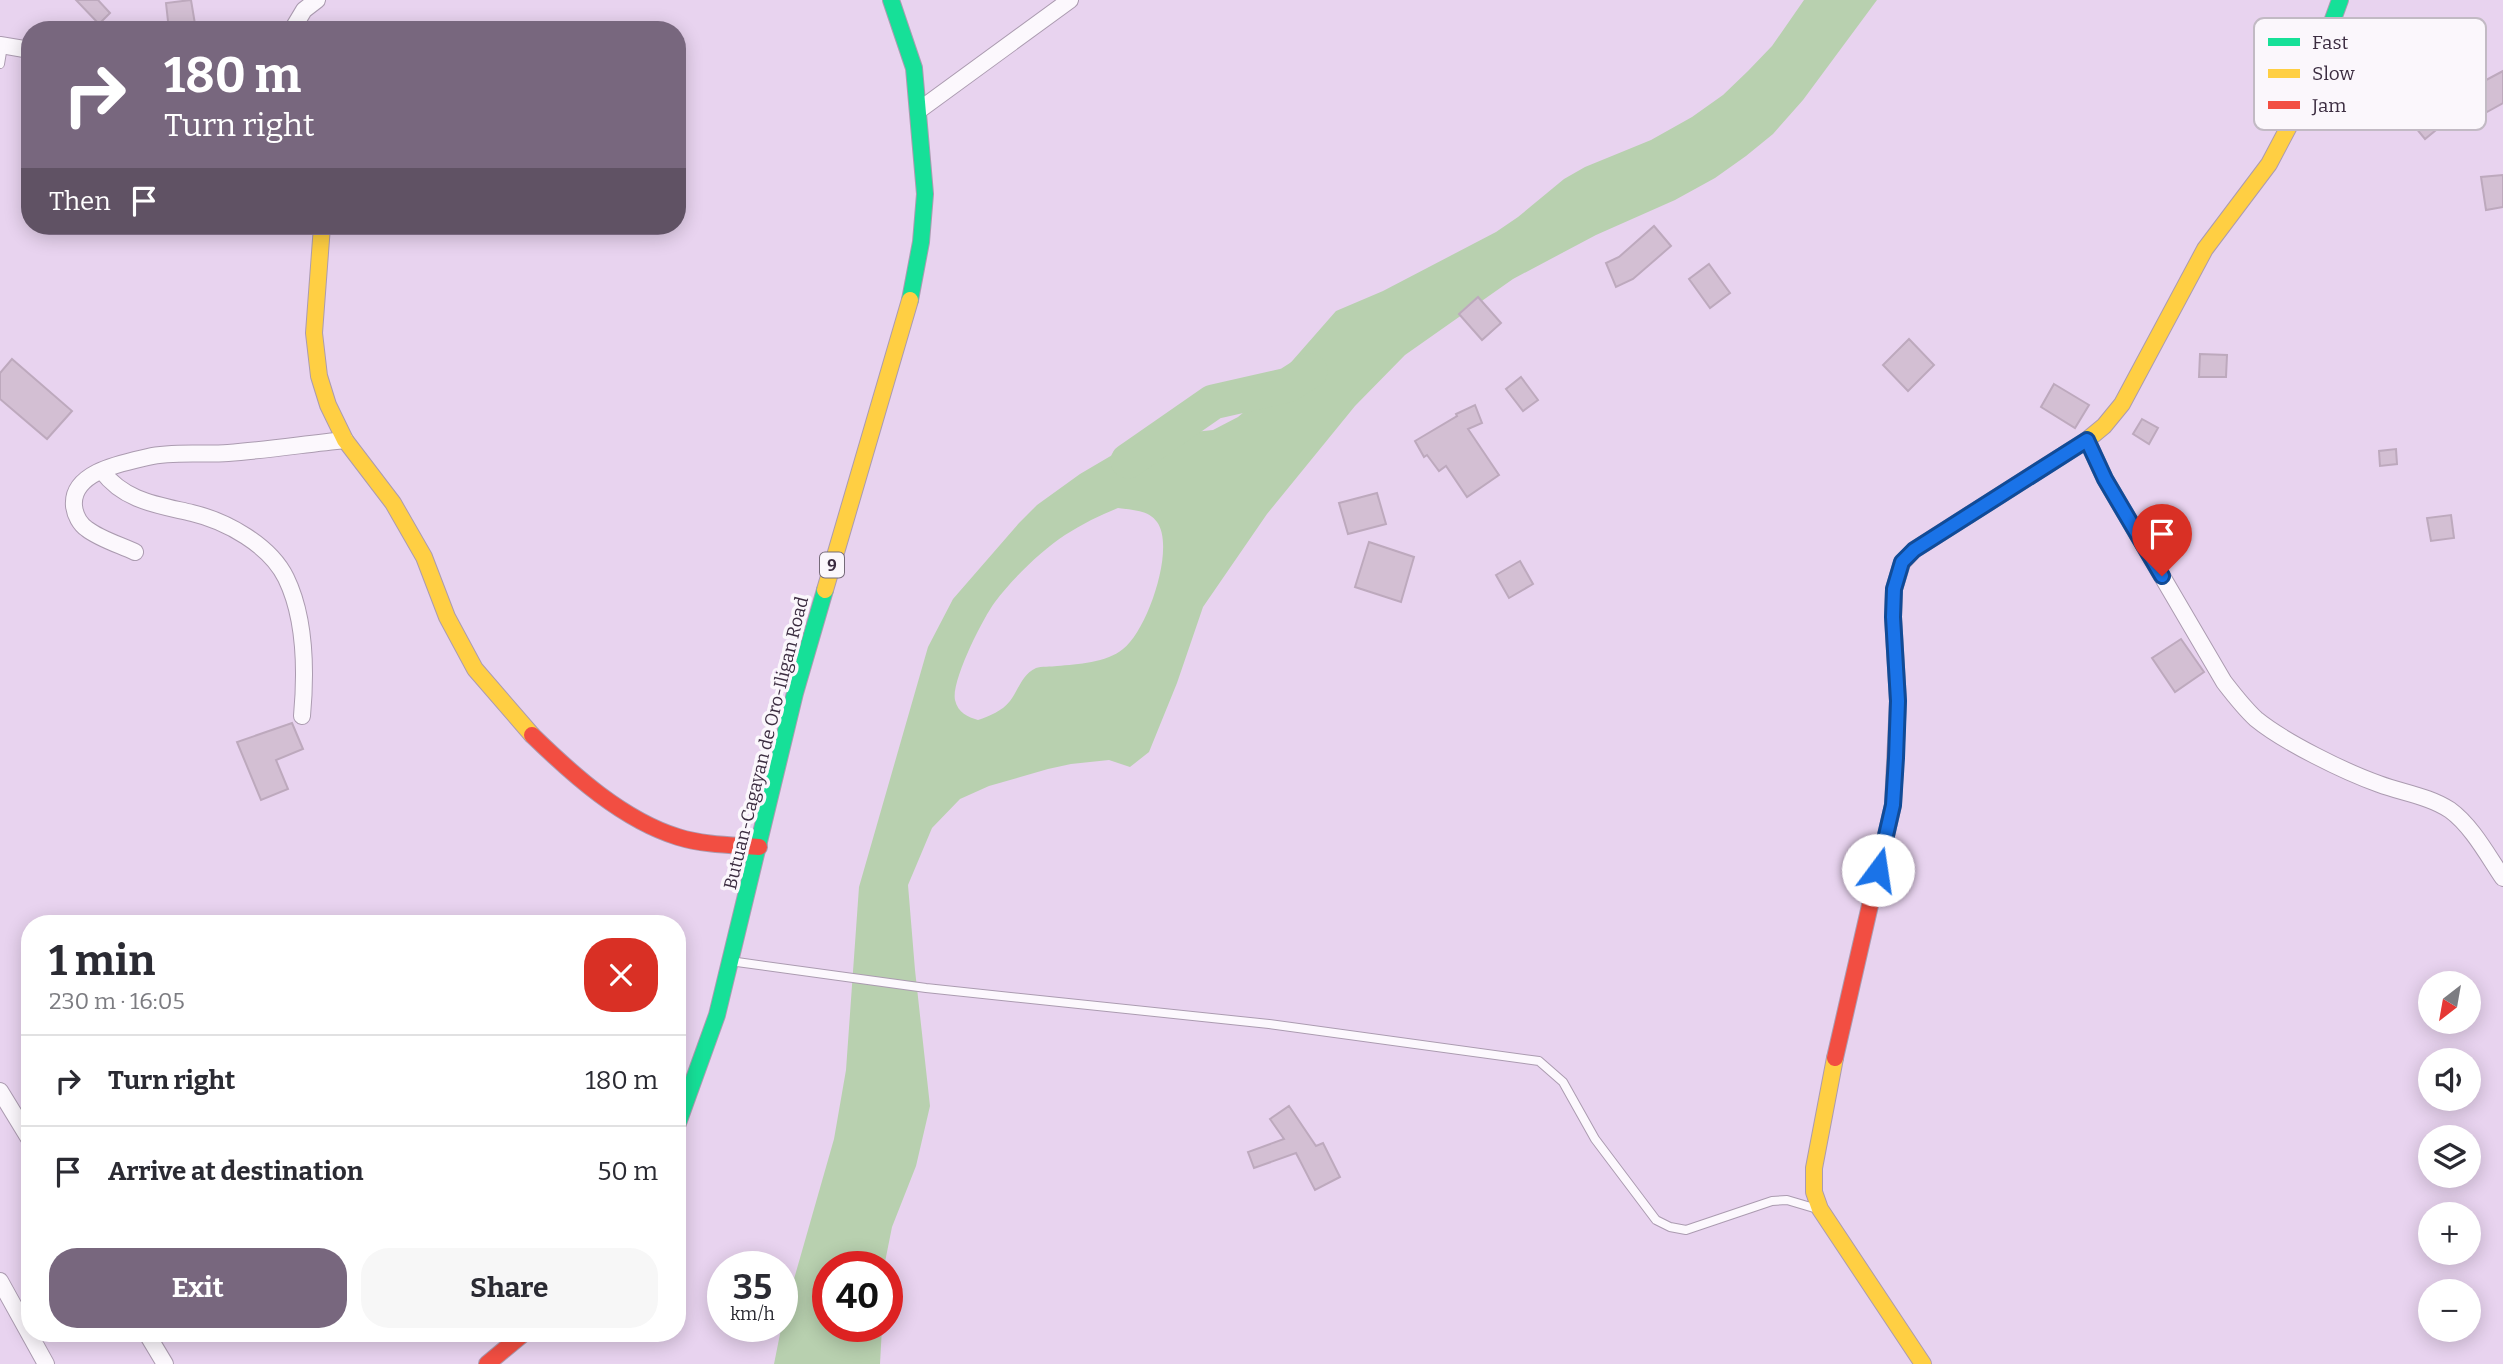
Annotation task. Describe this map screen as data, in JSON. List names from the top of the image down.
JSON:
{
  "streets": {
    "main road": ["9", "Butuan-Cagayan de Oro-Iligan Road"]
  },
  "legend": ["Fast", "Slow", "Jam"],
  "north": "bottom left",
  "page": {
    "turn": ["180 m", "Turn right"],
    "then": "Then",
    "heading": ["1 min", "230 m · 16:05"],
    "map_buttons": ["+", "−"],
    "list": [
      {
        "name": "Turn right",
        "value": "180 m"
      },
      {
        "name": "Arrive at destination",
        "value": "50 m"
      }
    ],
    "buttons": ["Exit", "Share"],
    "speed": "35 km/h",
    "limit": "40"
  }
}
